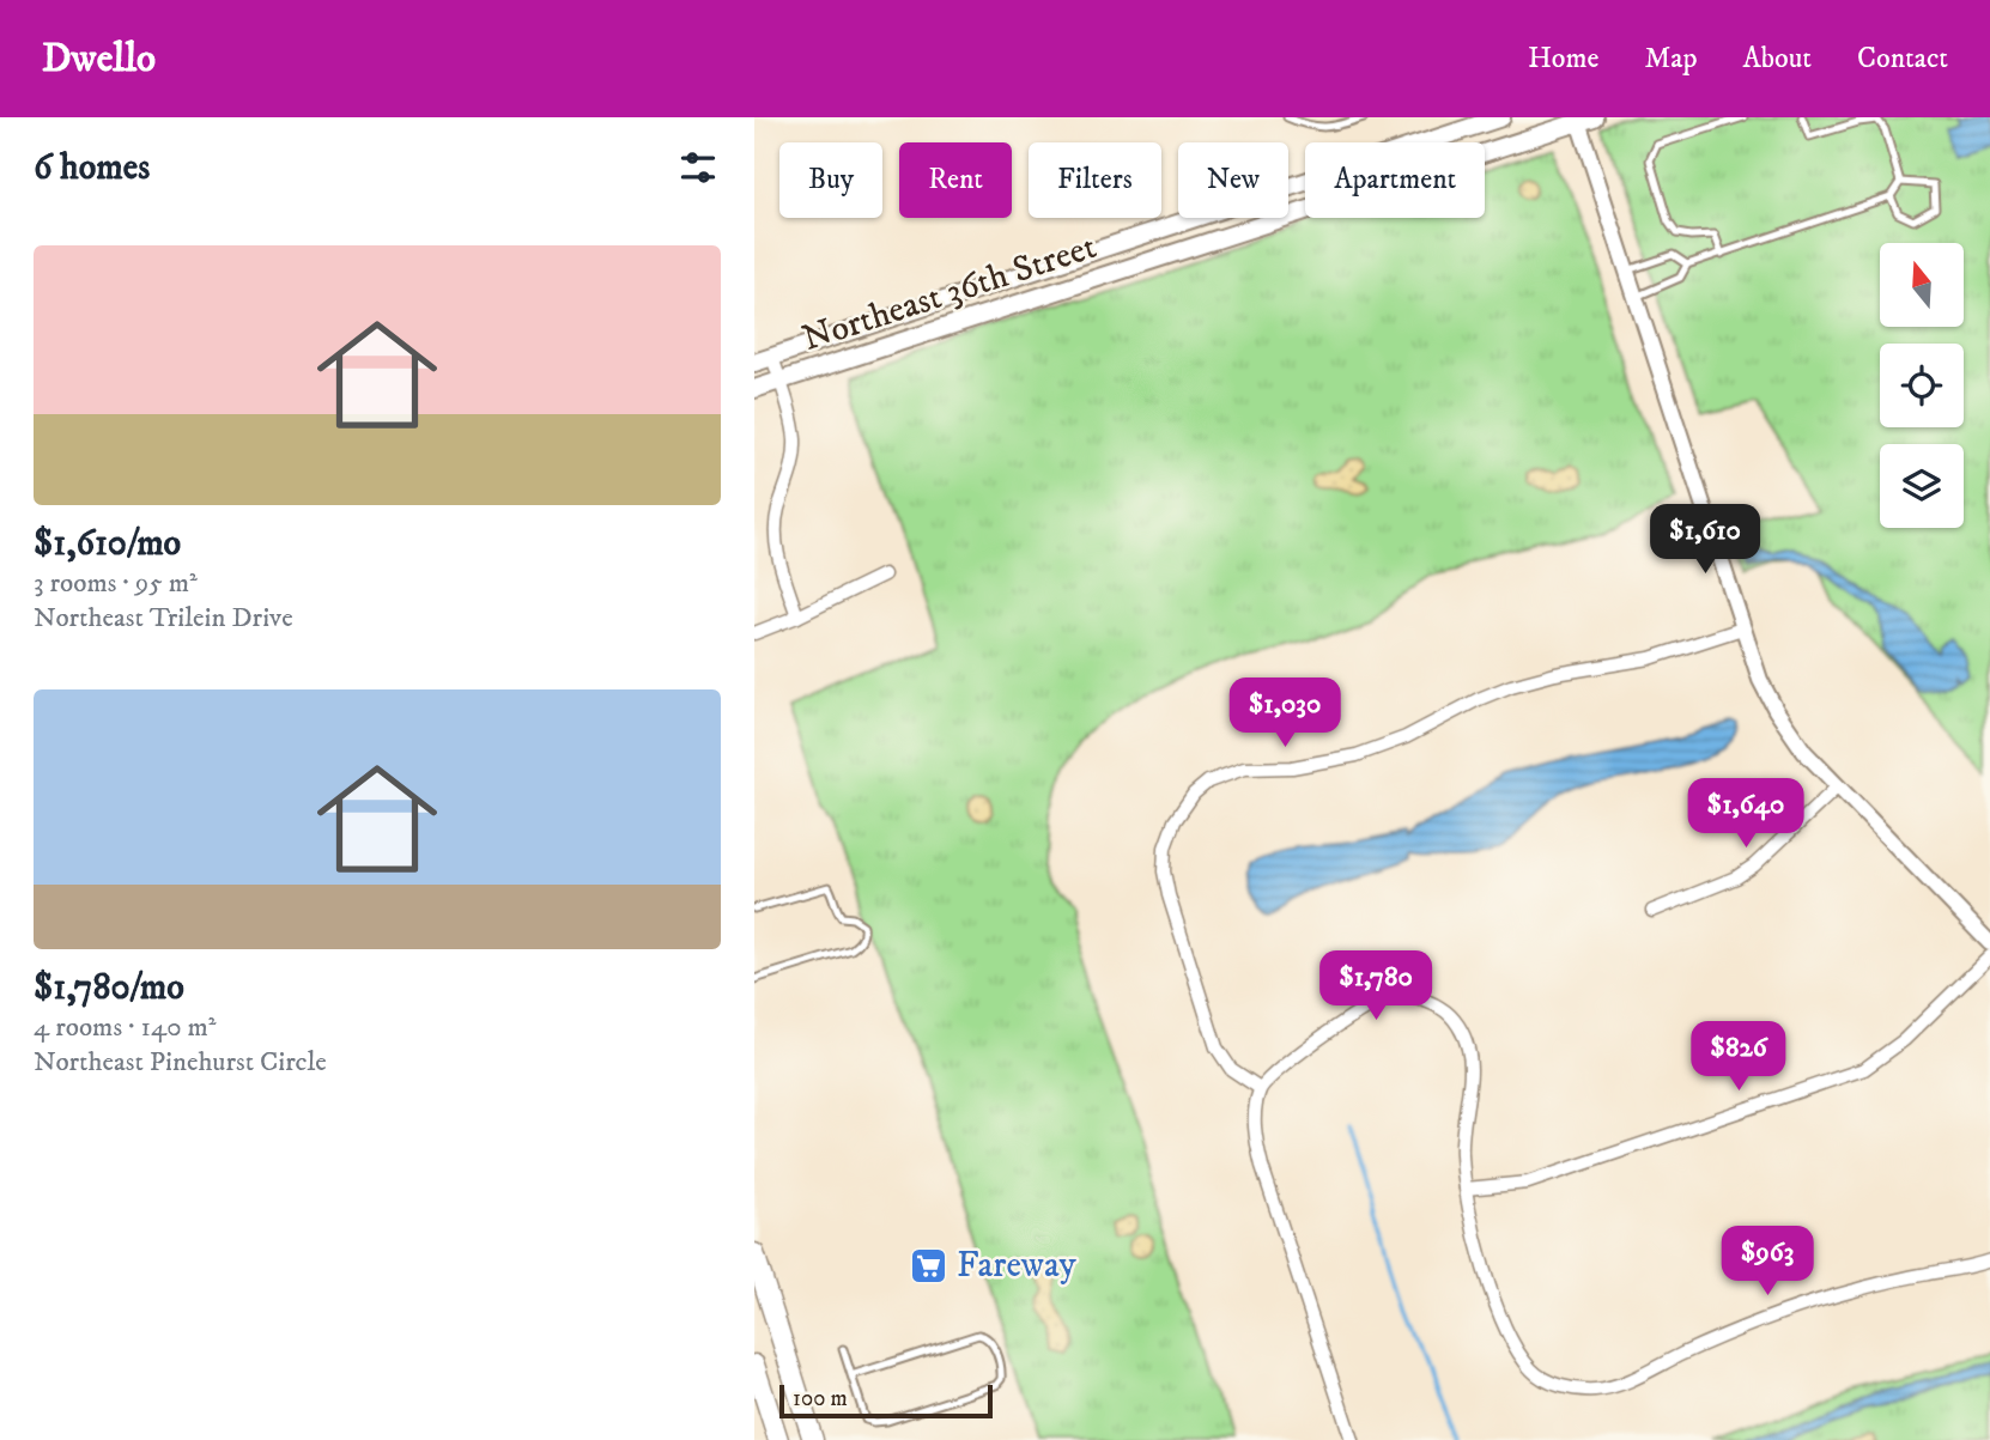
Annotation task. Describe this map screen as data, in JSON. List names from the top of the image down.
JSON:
{
  "streets": {
    "main road": ["Northeast 36th Street"]
  },
  "places": {
    "supermarket": ["Fareway"]
  },
  "scale_bar": "100 m",
  "north": "top",
  "page": {
    "header": "Dwello",
    "nav": [
      "Home",
      "Map",
      "About",
      "Contact"
    ],
    "heading": "6 homes",
    "chip": [
      "Buy",
      "Rent",
      "Filters",
      "New",
      "Apartment"
    ],
    "list": [
      {
        "name": "$1,610/mo",
        "note": "3 rooms · 95 m² · Northeast Trilein Drive"
      },
      {
        "name": "$1,780/mo",
        "note": "4 rooms · 140 m² · Northeast Pinehurst Circle"
      }
    ],
    "price": [
      "$1,610",
      "$1,030",
      "$1,640",
      "$1,780",
      "$826",
      "$963"
    ],
    "scale": "100 m"
  }
}
